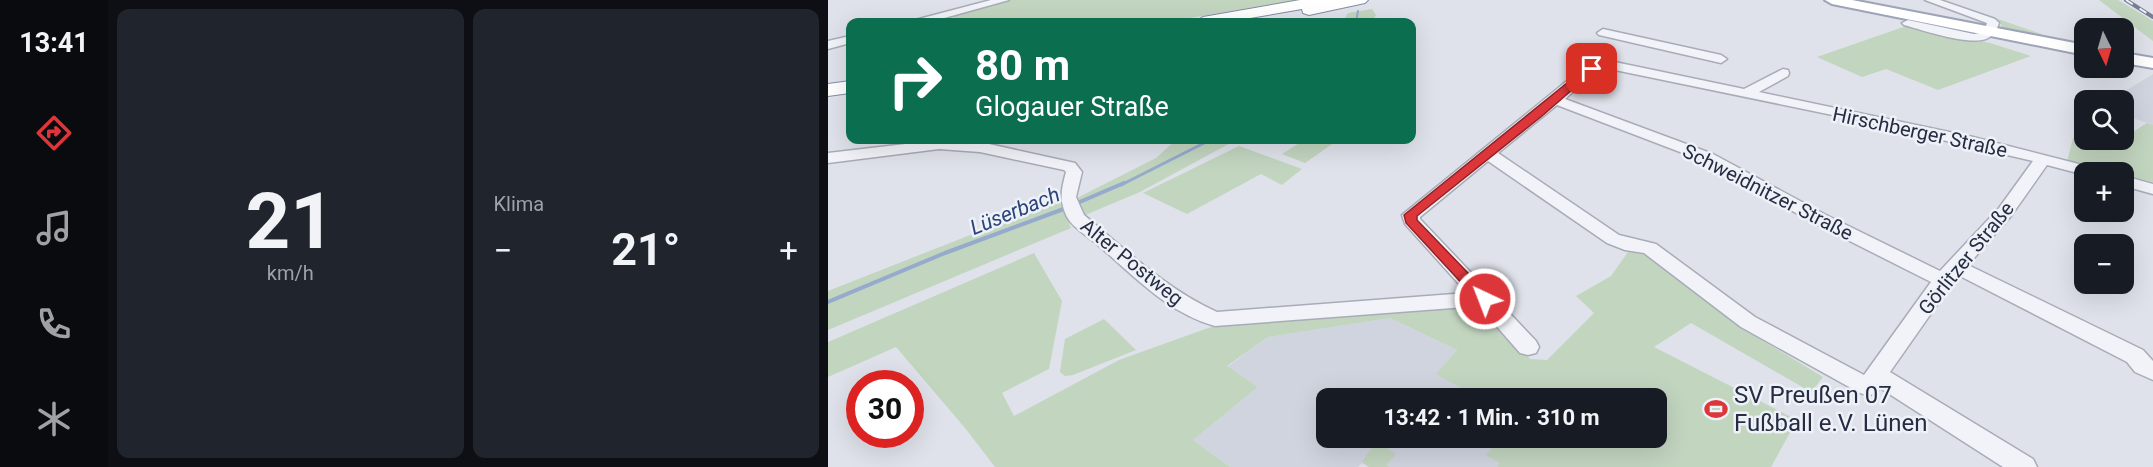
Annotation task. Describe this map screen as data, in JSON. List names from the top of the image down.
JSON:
{
  "streets": {
    "street": [
      "Hirschberger Straße",
      "Schweidnitzer Straße",
      "Görlitzer Straße",
      "Alter Postweg"
    ]
  },
  "crossings": [
    ["Hirschberger Straße", "Görlitzer Straße"],
    ["Schweidnitzer Straße", "Görlitzer Straße"]
  ],
  "water": ["Lüserbach"],
  "places": {
    "sports": ["SV Preußen 07 Fußball e.V. Lünen"]
  },
  "north": "bottom",
  "page": {
    "tabs": "13:41",
    "tile": [
      ["21", "km/h"],
      "Klima"
    ],
    "map_buttons": ["+", "−"],
    "turn": ["80 m", "Glogauer Straße"],
    "heat": ["−", "21°", "+"],
    "limit": "30",
    "trip": "13:42 · 1 Min. · 310 m"
  }
}
